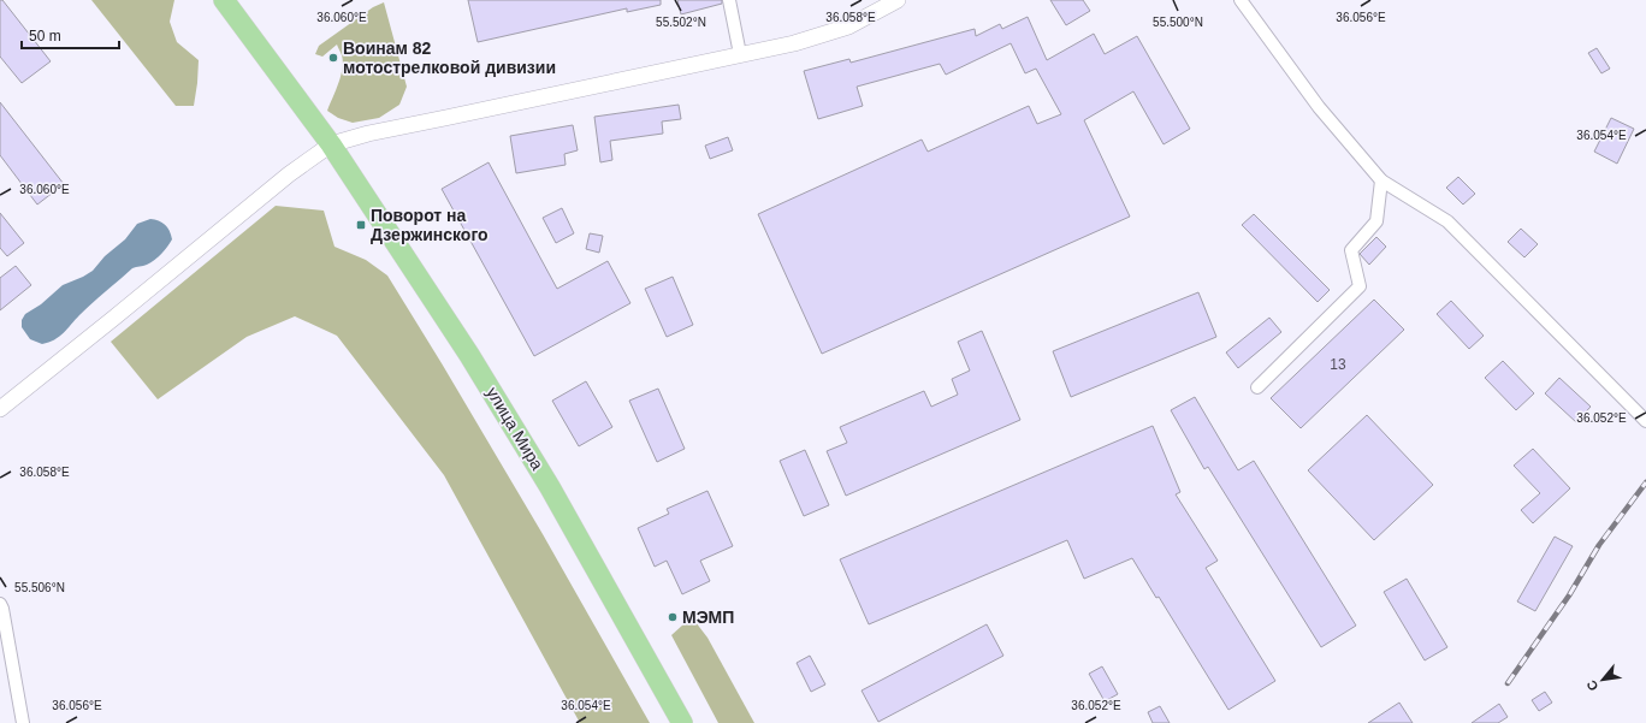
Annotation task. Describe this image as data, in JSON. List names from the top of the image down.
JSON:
{
  "streets": {
    "main road": ["улица Мира"]
  },
  "places": {
    "other": ["Воинам 82 мотострелковой дивизии", "МЭМП"],
    "transit": ["Поворот на Дзержинского"]
  },
  "house_numbers": ["13"],
  "scale_bar": "50 m",
  "north": "bottom left",
  "coordinates": [
    "36.056°E",
    "36.060°E",
    "36.058°E",
    "55.502°N",
    "55.500°N",
    "36.054°E",
    "36.052°E",
    "55.506°N"
  ]
}
